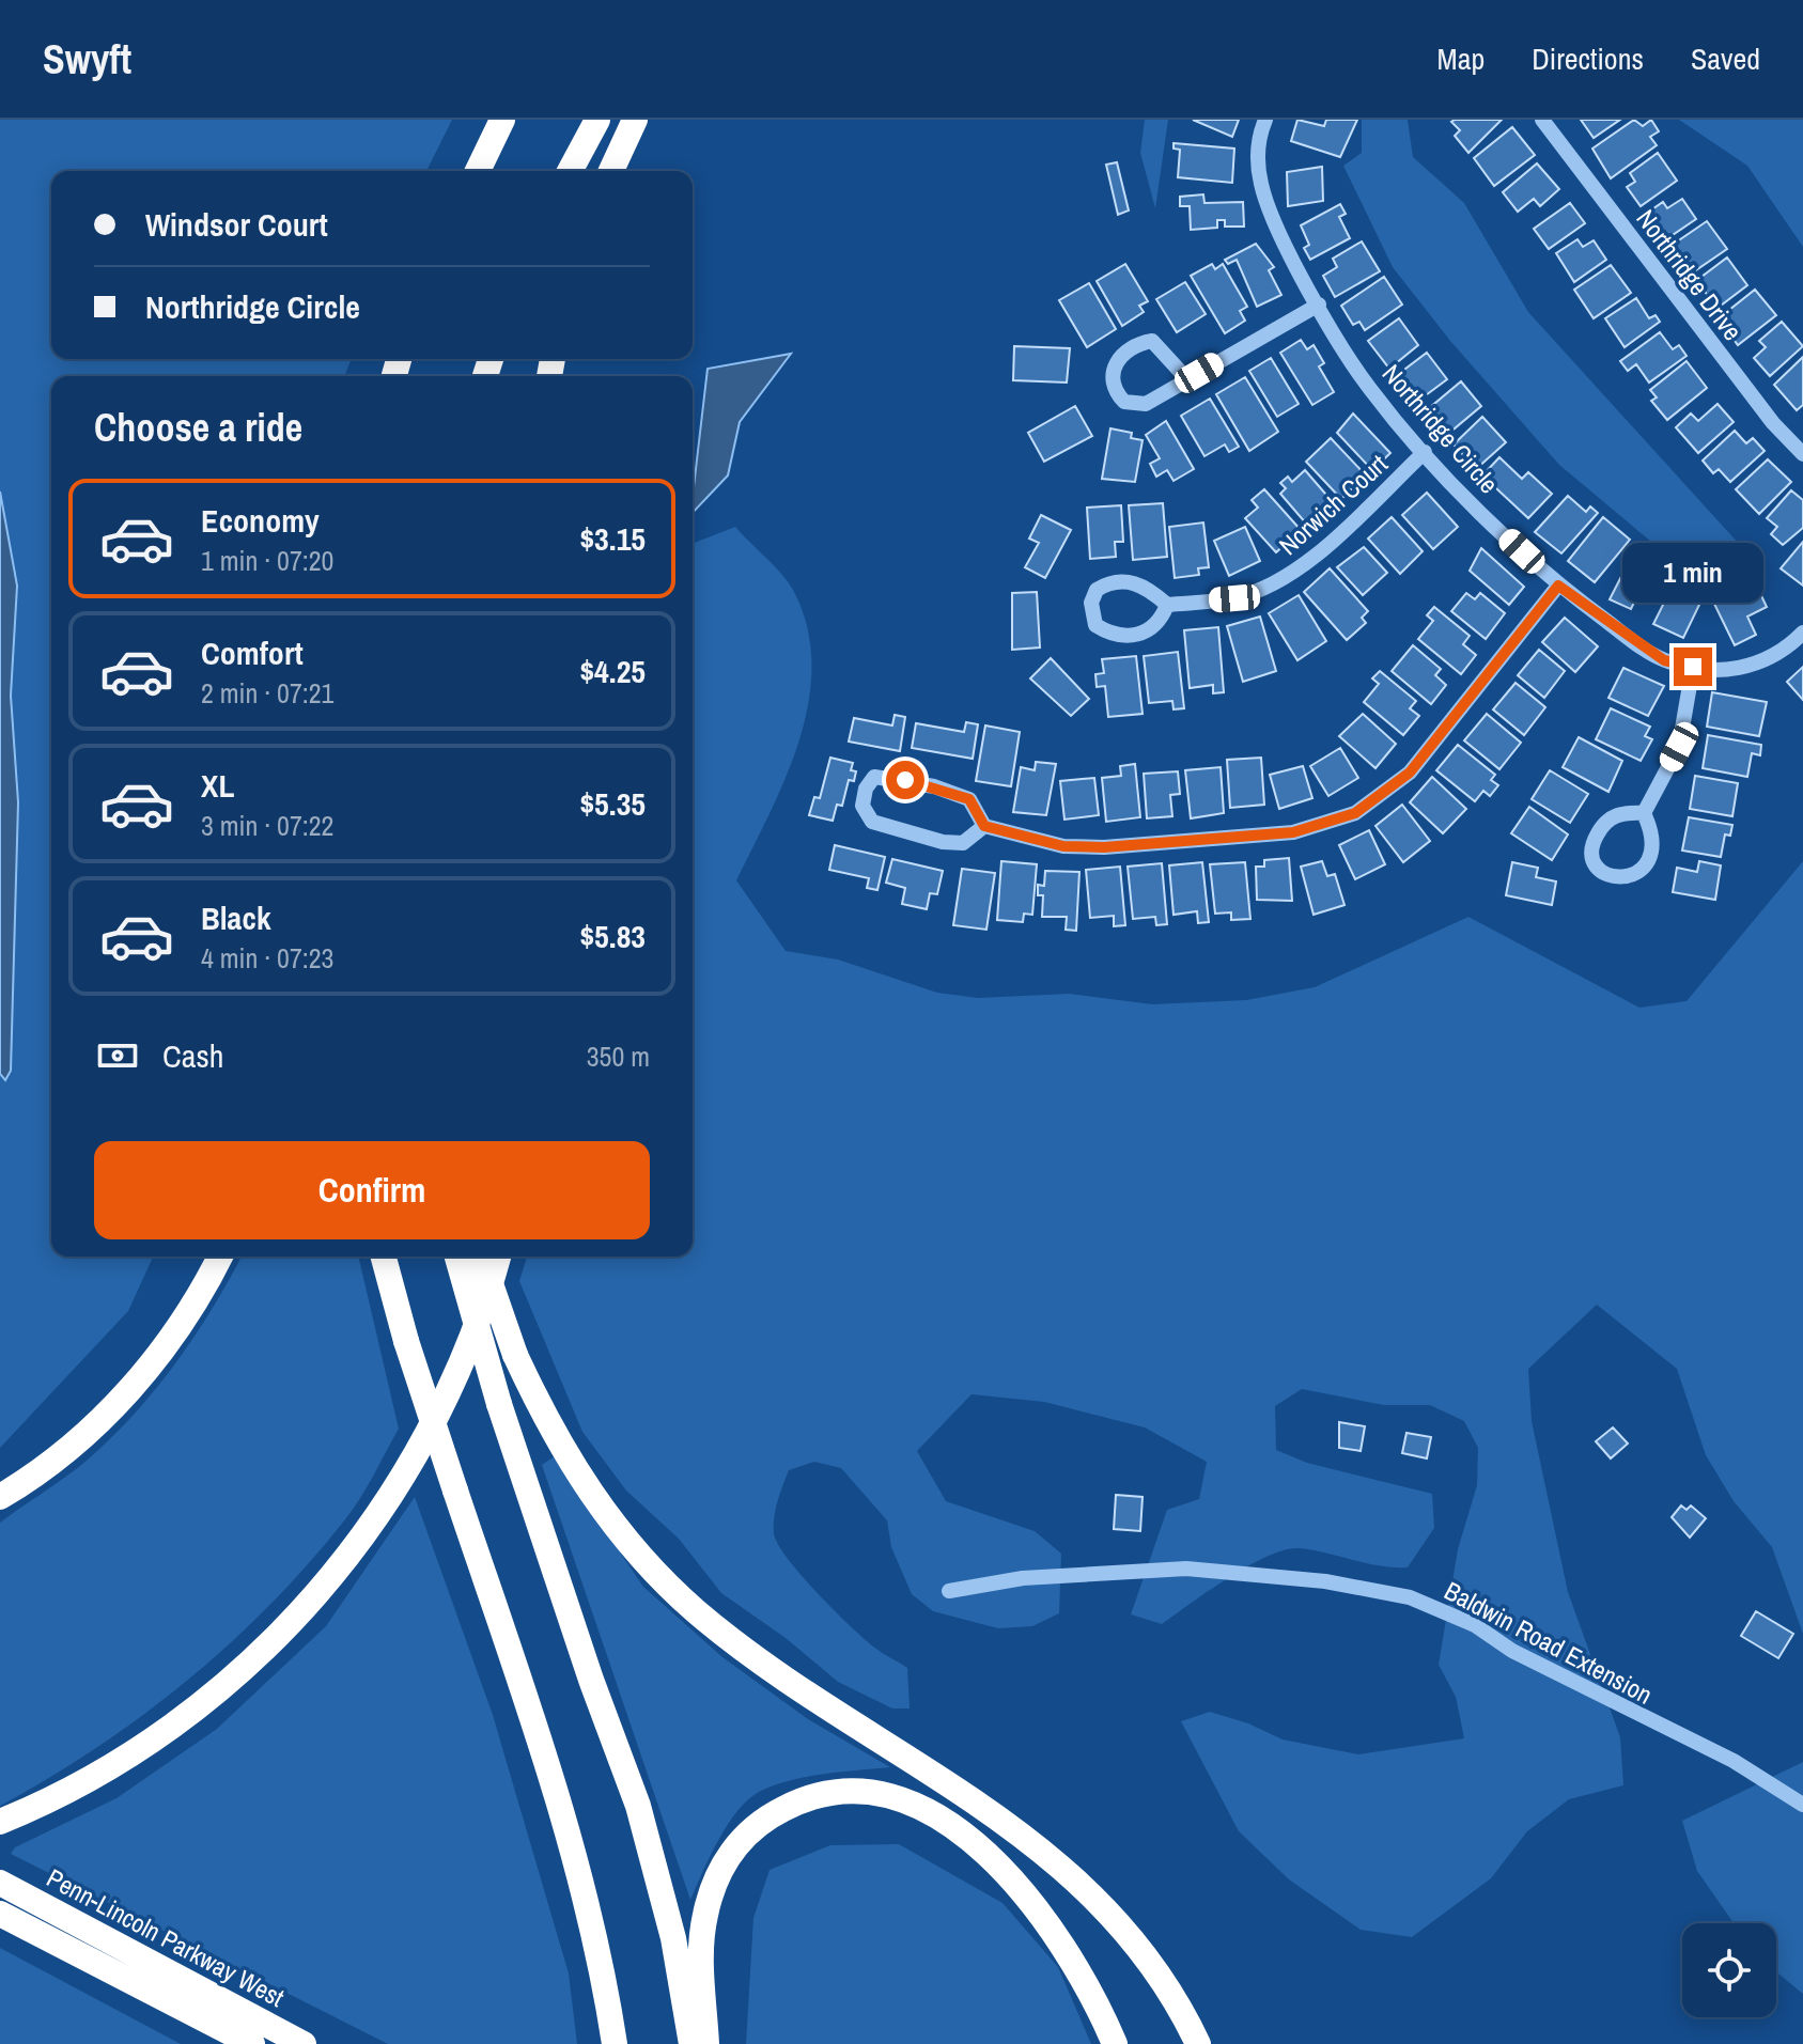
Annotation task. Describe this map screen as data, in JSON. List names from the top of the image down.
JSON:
{
  "streets": {
    "highway": ["Penn-Lincoln Parkway West"],
    "street": [
      "Northridge Drive",
      "Northridge Circle",
      "Norwich Court",
      "Baldwin Road Extension"
    ]
  },
  "crossings": [
    ["Northridge Circle", "Norwich Court"]
  ],
  "page": {
    "header": "Swyft",
    "nav": ["Map", "Directions", "Saved"],
    "banner": ["Windsor Court", "Northridge Circle"],
    "heading": "Choose a ride",
    "list": [
      {
        "name": "Economy",
        "note": "1 min · 07:20",
        "value": "$3.15"
      },
      {
        "name": "Comfort",
        "note": "2 min · 07:21",
        "value": "$4.25"
      },
      {
        "name": "XL",
        "note": "3 min · 07:22",
        "value": "$5.35"
      },
      {
        "name": "Black",
        "note": "4 min · 07:23",
        "value": "$5.83"
      }
    ],
    "bubble": "1 min",
    "pay": ["Cash", "350 m"],
    "buttons": "Confirm"
  }
}
